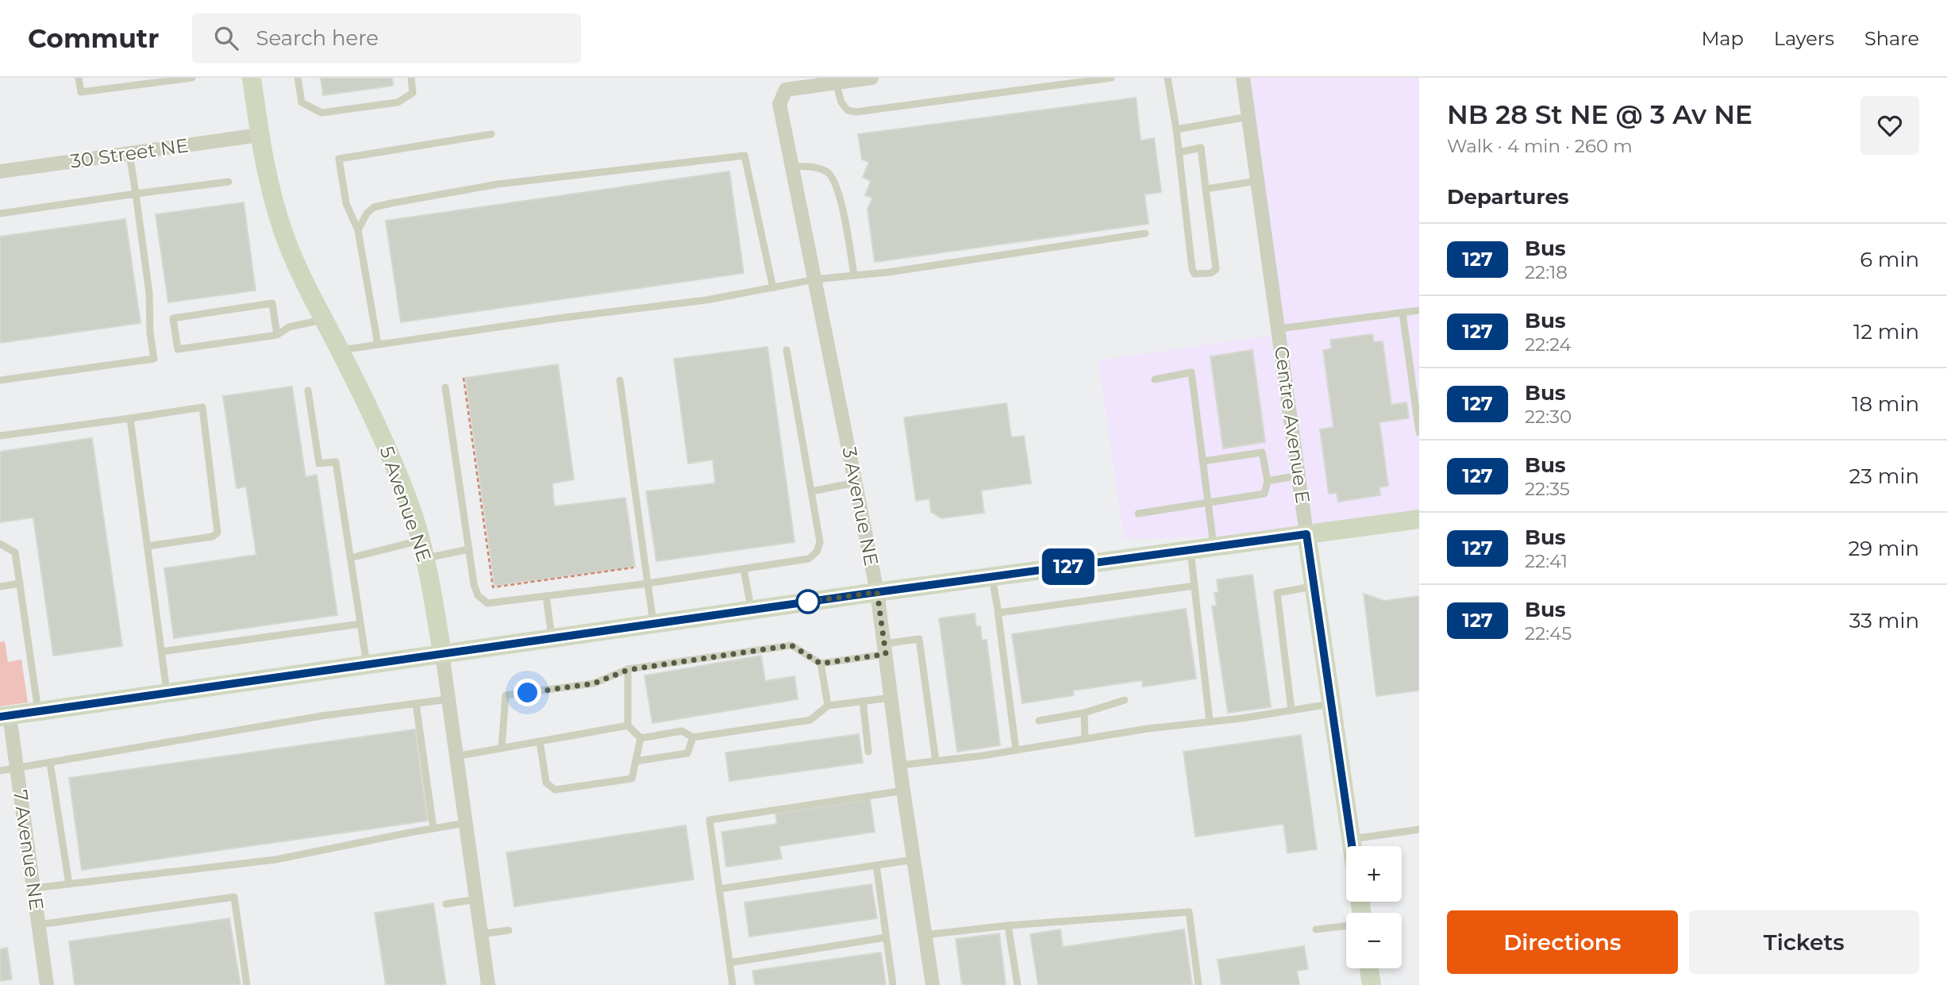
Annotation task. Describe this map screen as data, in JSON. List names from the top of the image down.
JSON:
{
  "streets": {
    "street": [
      "30 Street NE",
      "Centre Avenue E",
      "5 Avenue NE",
      "3 Avenue NE",
      "7 Avenue NE"
    ]
  },
  "crossings": [
    ["30 Street NE", "5 Avenue NE"]
  ],
  "lines": ["bus line 127"],
  "page": {
    "header": "Commutr",
    "search": "Search here",
    "nav": ["Map", "Layers", "Share"],
    "on_map": "127",
    "heading": [
      ["NB 28 St NE @ 3 Av NE", "Walk · 4 min · 260 m"],
      "Departures"
    ],
    "list": [
      {
        "mark": "127",
        "name": "Bus",
        "note": "22:18",
        "value": "6 min"
      },
      {
        "mark": "127",
        "name": "Bus",
        "note": "22:24",
        "value": "12 min"
      },
      {
        "mark": "127",
        "name": "Bus",
        "note": "22:30",
        "value": "18 min"
      },
      {
        "mark": "127",
        "name": "Bus",
        "note": "22:35",
        "value": "23 min"
      },
      {
        "mark": "127",
        "name": "Bus",
        "note": "22:41",
        "value": "29 min"
      },
      {
        "mark": "127",
        "name": "Bus",
        "note": "22:45",
        "value": "33 min"
      }
    ],
    "map_buttons": ["+", "−"],
    "buttons": ["Directions", "Tickets"]
  }
}
